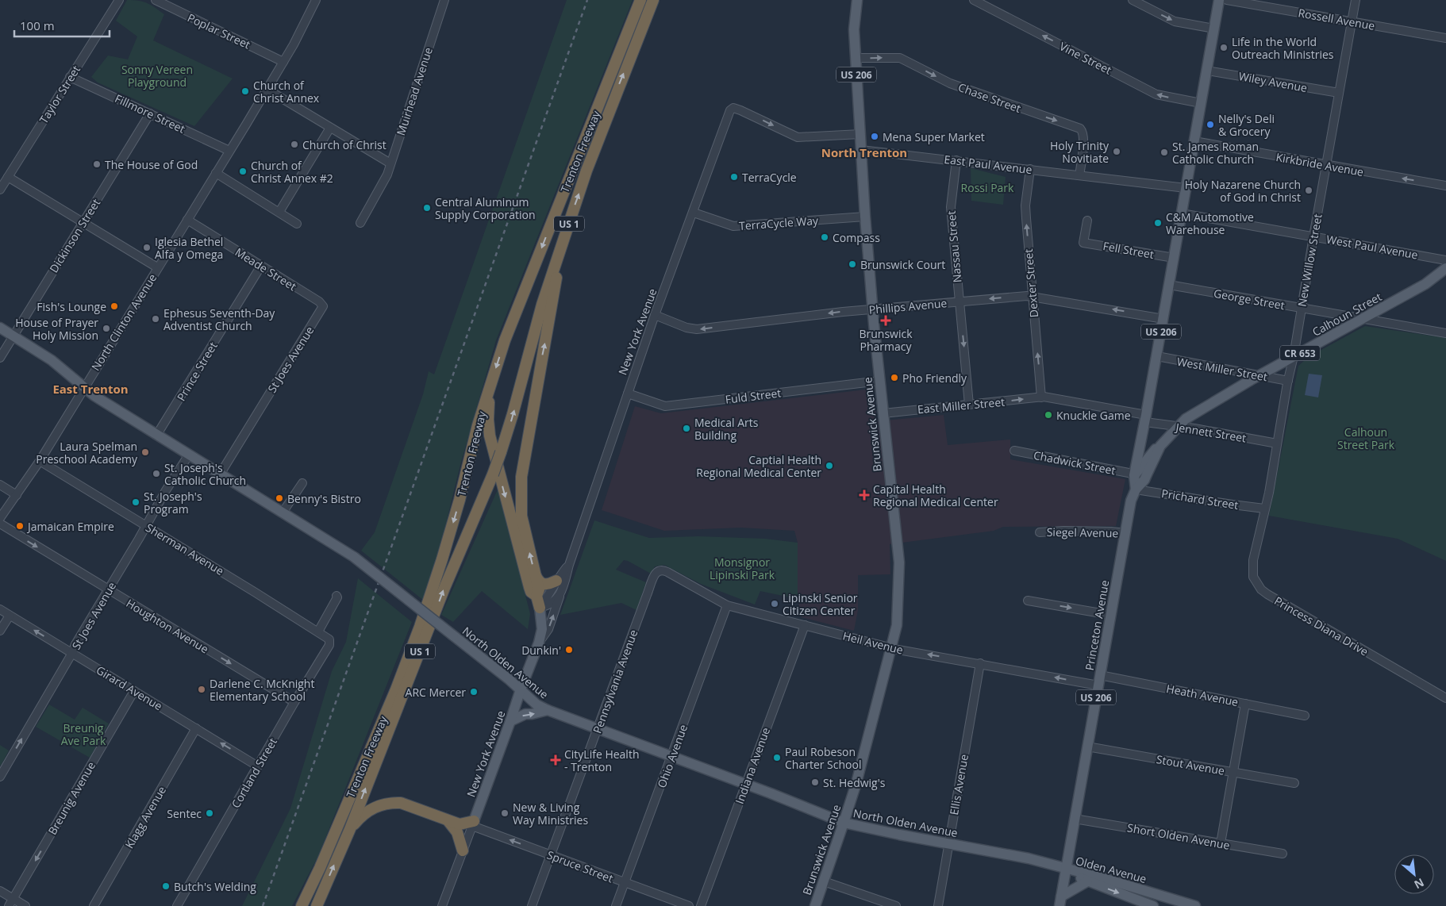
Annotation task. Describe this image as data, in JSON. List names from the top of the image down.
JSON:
{
  "streets": {
    "highway": ["Trenton Freeway", "US 1"],
    "main road": [
      "US 206",
      "Calhoun Street",
      "New York Avenue",
      "CR 653",
      "Brunswick Avenue",
      "Princeton Avenue",
      "North Olden Avenue",
      "Olden Avenue"
    ],
    "street": [
      "Rossell Avenue",
      "Poplar Street",
      "Vine Street",
      "Wiley Avenue",
      "Muirhead Avenue",
      "Taylor Street",
      "Chase Street",
      "Fillmore Street",
      "East Paul Avenue",
      "Kirkbride Avenue",
      "TerraCycle Way",
      "Dickinson Street",
      "Nassau Street",
      "West Paul Avenue",
      "Fell Street",
      "New Willow Street",
      "Meade Street",
      "Dexter Street",
      "George Street",
      "Phillips Avenue",
      "North Clinton Avenue",
      "St Joes Avenue",
      "West Miller Street",
      "Prince Street",
      "Fuld Street",
      "East Miller Street",
      "Jennett Street",
      "Chadwick Street",
      "Prichard Street",
      "Siegel Avenue",
      "Sherman Avenue",
      "Houghton Avenue",
      "Princess Diana Drive",
      "Heil Avenue",
      "Pennsylvania Avenue",
      "Girard Avenue",
      "Heath Avenue",
      "Ohio Avenue",
      "Stout Avenue",
      "Indiana Avenue",
      "Cortland Street",
      "Ellis Avenue",
      "Breunig Avenue",
      "Klagg Avenue",
      "Short Olden Avenue",
      "Spruce Street"
    ]
  },
  "crossings": [
    ["Rossell Avenue", "New Willow Street"],
    ["Poplar Street", "North Clinton Avenue"],
    ["Vine Street", "US 206"],
    ["US 206", "Wiley Avenue"],
    ["US 206", "East Paul Avenue"],
    ["US 206", "Kirkbride Avenue"],
    ["US 206", "West Paul Avenue"],
    ["US 206", "Fell Street"],
    ["US 206", "George Street"],
    ["US 206", "Phillips Avenue"],
    ["US 206", "Calhoun Street"],
    ["US 206", "West Miller Street"],
    ["US 206", "East Miller Street"],
    ["US 206", "Jennett Street"],
    ["US 206", "Chadwick Street"],
    ["US 206", "Prichard Street"],
    ["US 206", "Princeton Avenue"],
    ["Wiley Avenue", "New Willow Street"],
    ["Taylor Street", "Fillmore Street"],
    ["Chase Street", "East Paul Avenue"],
    ["Chase Street", "Brunswick Avenue"],
    ["Fillmore Street", "Dickinson Street"],
    ["Fillmore Street", "North Clinton Avenue"],
    ["East Paul Avenue", "Nassau Street"],
    ["East Paul Avenue", "Dexter Street"],
    ["East Paul Avenue", "Brunswick Avenue"],
    ["Kirkbride Avenue", "New Willow Street"],
    ["TerraCycle Way", "New York Avenue"],
    ["TerraCycle Way", "Brunswick Avenue"],
    ["Dickinson Street", "North Olden Avenue"],
    ["Nassau Street", "Phillips Avenue"],
    ["Nassau Street", "East Miller Street"],
    ["West Paul Avenue", "New Willow Street"],
    ["New Willow Street", "George Street"],
    ["New Willow Street", "Calhoun Street"],
    ["New Willow Street", "West Miller Street"],
    ["New Willow Street", "Jennett Street"],
    ["New Willow Street", "Prichard Street"],
    ["New Willow Street", "Princess Diana Drive"],
    ["Meade Street", "North Clinton Avenue"],
    ["Meade Street", "St Joes Avenue"],
    ["Meade Street", "Prince Street"],
    ["Dexter Street", "Phillips Avenue"],
    ["Dexter Street", "East Miller Street"],
    ["George Street", "Calhoun Street"],
    ["Phillips Avenue", "New York Avenue"],
    ["Phillips Avenue", "Brunswick Avenue"],
    ["Calhoun Street", "West Miller Street"],
    ["Calhoun Street", "Jennett Street"],
    ["Calhoun Street", "Chadwick Street"],
    ["Calhoun Street", "Prichard Street"],
    ["Calhoun Street", "Princeton Avenue"],
    ["North Clinton Avenue", "Sherman Avenue"],
    ["North Clinton Avenue", "North Olden Avenue"],
    ["New York Avenue", "Fuld Street"],
    ["New York Avenue", "Brunswick Avenue"],
    ["New York Avenue", "North Olden Avenue"],
    ["New York Avenue", "Spruce Street"],
    ["St Joes Avenue", "Sherman Avenue"],
    ["St Joes Avenue", "Houghton Avenue"],
    ["St Joes Avenue", "North Olden Avenue"],
    ["St Joes Avenue", "Girard Avenue"],
    ["Prince Street", "North Olden Avenue"],
    ["Fuld Street", "Brunswick Avenue"],
    ["East Miller Street", "Brunswick Avenue"],
    ["East Miller Street", "Jennett Street"],
    ["Brunswick Avenue", "Heil Avenue"],
    ["Brunswick Avenue", "North Olden Avenue"],
    ["Prichard Street", "Princeton Avenue"],
    ["Siegel Avenue", "Princeton Avenue"],
    ["Sherman Avenue", "Cortland Street"],
    ["Princeton Avenue", "Heil Avenue"],
    ["Princeton Avenue", "North Olden Avenue"],
    ["Princeton Avenue", "Heath Avenue"],
    ["Princeton Avenue", "Stout Avenue"],
    ["Princeton Avenue", "Short Olden Avenue"],
    ["Princeton Avenue", "Olden Avenue"],
    ["Houghton Avenue", "Cortland Street"],
    ["Heil Avenue", "Pennsylvania Avenue"],
    ["Heil Avenue", "Heath Avenue"],
    ["Heil Avenue", "Ohio Avenue"],
    ["Heil Avenue", "Indiana Avenue"],
    ["Heil Avenue", "Ellis Avenue"],
    ["North Olden Avenue", "Pennsylvania Avenue"],
    ["North Olden Avenue", "Ohio Avenue"],
    ["North Olden Avenue", "Indiana Avenue"],
    ["North Olden Avenue", "Ellis Avenue"],
    ["North Olden Avenue", "Olden Avenue"],
    ["Pennsylvania Avenue", "Spruce Street"],
    ["Girard Avenue", "Cortland Street"],
    ["Girard Avenue", "Breunig Avenue"],
    ["Girard Avenue", "Klagg Avenue"],
    ["Ohio Avenue", "Spruce Street"]
  ],
  "one_way": [
    "Vine Street",
    "Chase Street",
    "Kirkbride Avenue",
    "Nassau Street",
    "Dexter Street",
    "Phillips Avenue",
    "Houghton Avenue",
    "Girard Avenue",
    "Breunig Avenue",
    "Spruce Street"
  ],
  "districts": ["North Trenton", "East Trenton"],
  "parks": [
    "Sonny Vereen Playground",
    "Rossi Park",
    "Calhoun Street Park",
    "Monsignor Lipinski Park",
    "Breunig Ave Park"
  ],
  "places": {
    "other": [
      "Life in the World Outreach Ministries",
      "Church of Christ Annex",
      "Nelly's Deli & Grocery",
      "Mena Super Market",
      "Church of Christ",
      "Holy Trinity Novitiate",
      "St. James Roman Catholic Church",
      "The House of God",
      "Church of Christ Annex #2",
      "TerraCycle",
      "Holy Nazarene Church of God in Christ",
      "Central Aluminum Supply Corporation",
      "C&M Automotive Warehouse",
      "Compass",
      "Iglesia Bethel Alfa y Omega",
      "Brunswick Court",
      "Fish's Lounge",
      "Ephesus Seventh-Day Adventist Church",
      "House of Prayer Holy Mission",
      "Pho Friendly",
      "Knuckle Game",
      "Medical Arts Building",
      "Laura Spelman Preschool Academy",
      "Captial Health Regional Medical Center",
      "St. Joseph's Catholic Church",
      "Benny's Bistro",
      "St. Joseph's Program",
      "Jamaican Empire",
      "Lipinski Senior Citizen Center",
      "Dunkin'",
      "Darlene C. McKnight Elementary School",
      "ARC Mercer",
      "Paul Robeson Charter School",
      "St. Hedwig's",
      "Sentec",
      "New & Living Way Ministries",
      "Butch's Welding"
    ],
    "health": ["Brunswick Pharmacy", "Capital Health Regional Medical Center", "CityLife Health - Trenton"]
  },
  "scale_bar": "100 m",
  "north": "bottom right"
}
